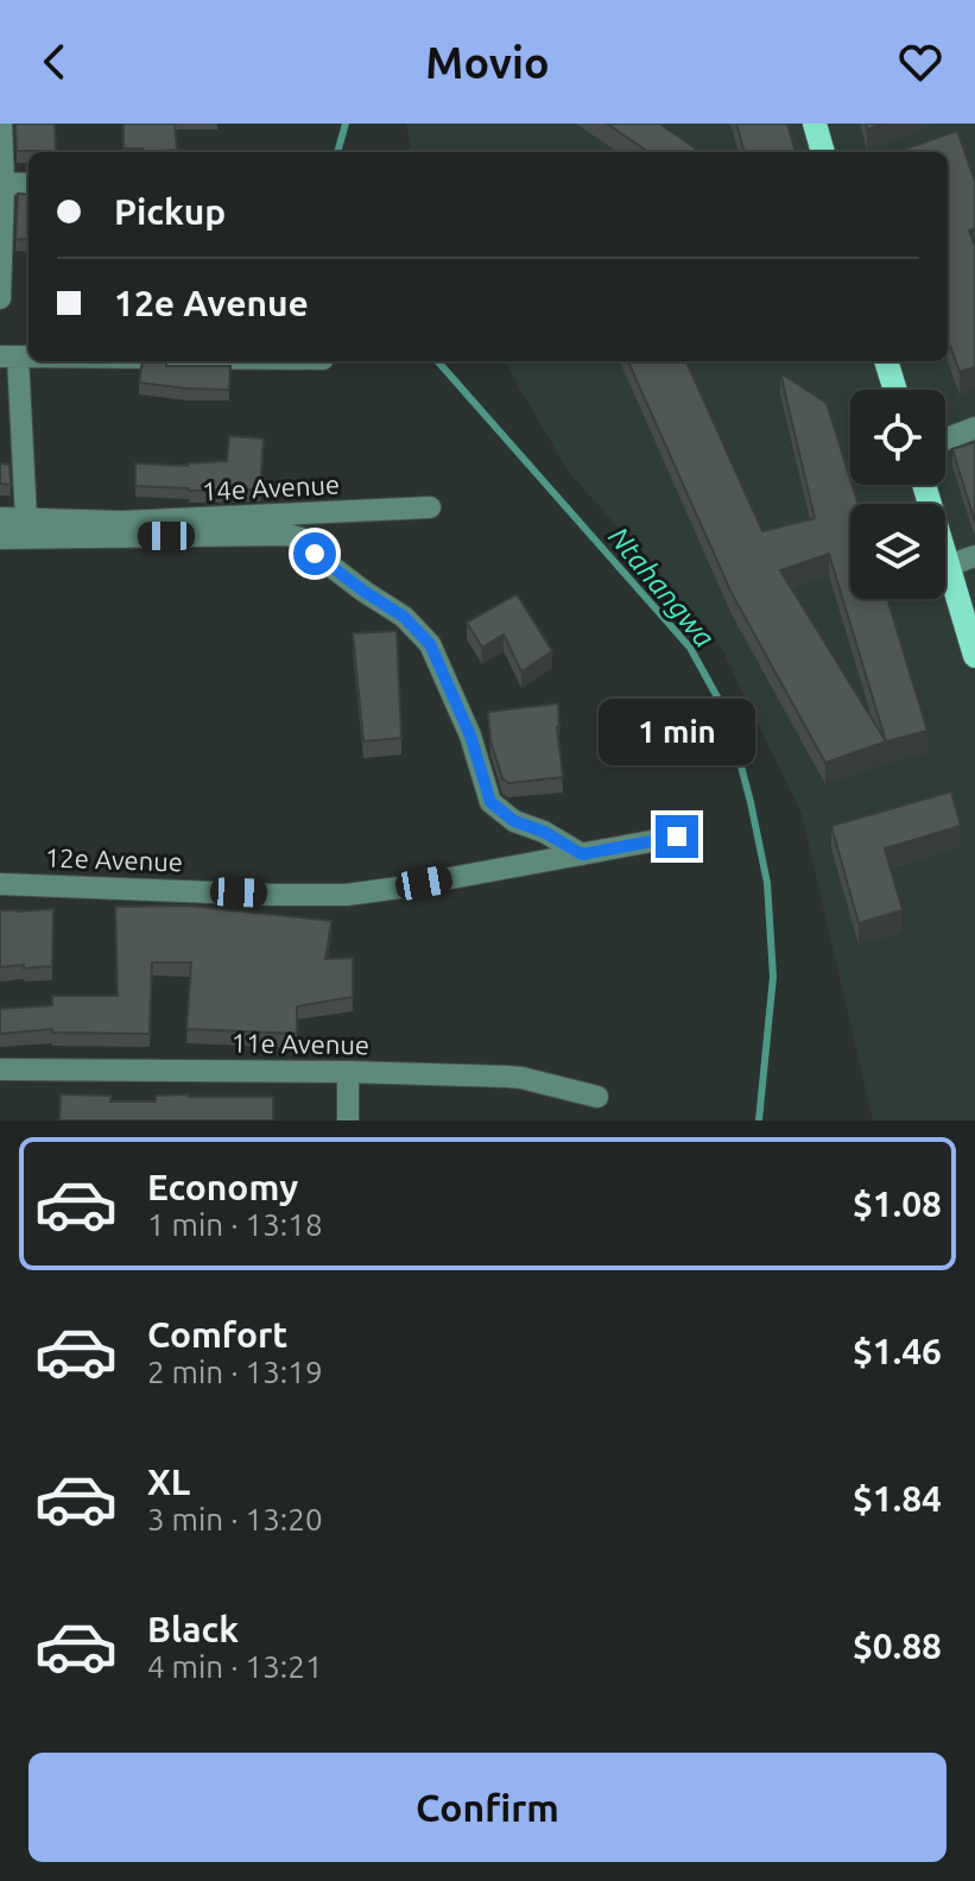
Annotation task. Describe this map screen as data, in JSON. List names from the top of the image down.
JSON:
{
  "streets": {
    "street": ["14e Avenue", "12e Avenue", "11e Avenue"]
  },
  "water": ["Ntahangwa"],
  "page": {
    "header": "Movio",
    "banner": ["Pickup", "12e Avenue"],
    "bubble": "1 min",
    "list": [
      {
        "name": "Economy",
        "note": "1 min · 13:18",
        "value": "$1.08"
      },
      {
        "name": "Comfort",
        "note": "2 min · 13:19",
        "value": "$1.46"
      },
      {
        "name": "XL",
        "note": "3 min · 13:20",
        "value": "$1.84"
      },
      {
        "name": "Black",
        "note": "4 min · 13:21",
        "value": "$0.88"
      }
    ],
    "buttons": "Confirm"
  }
}
